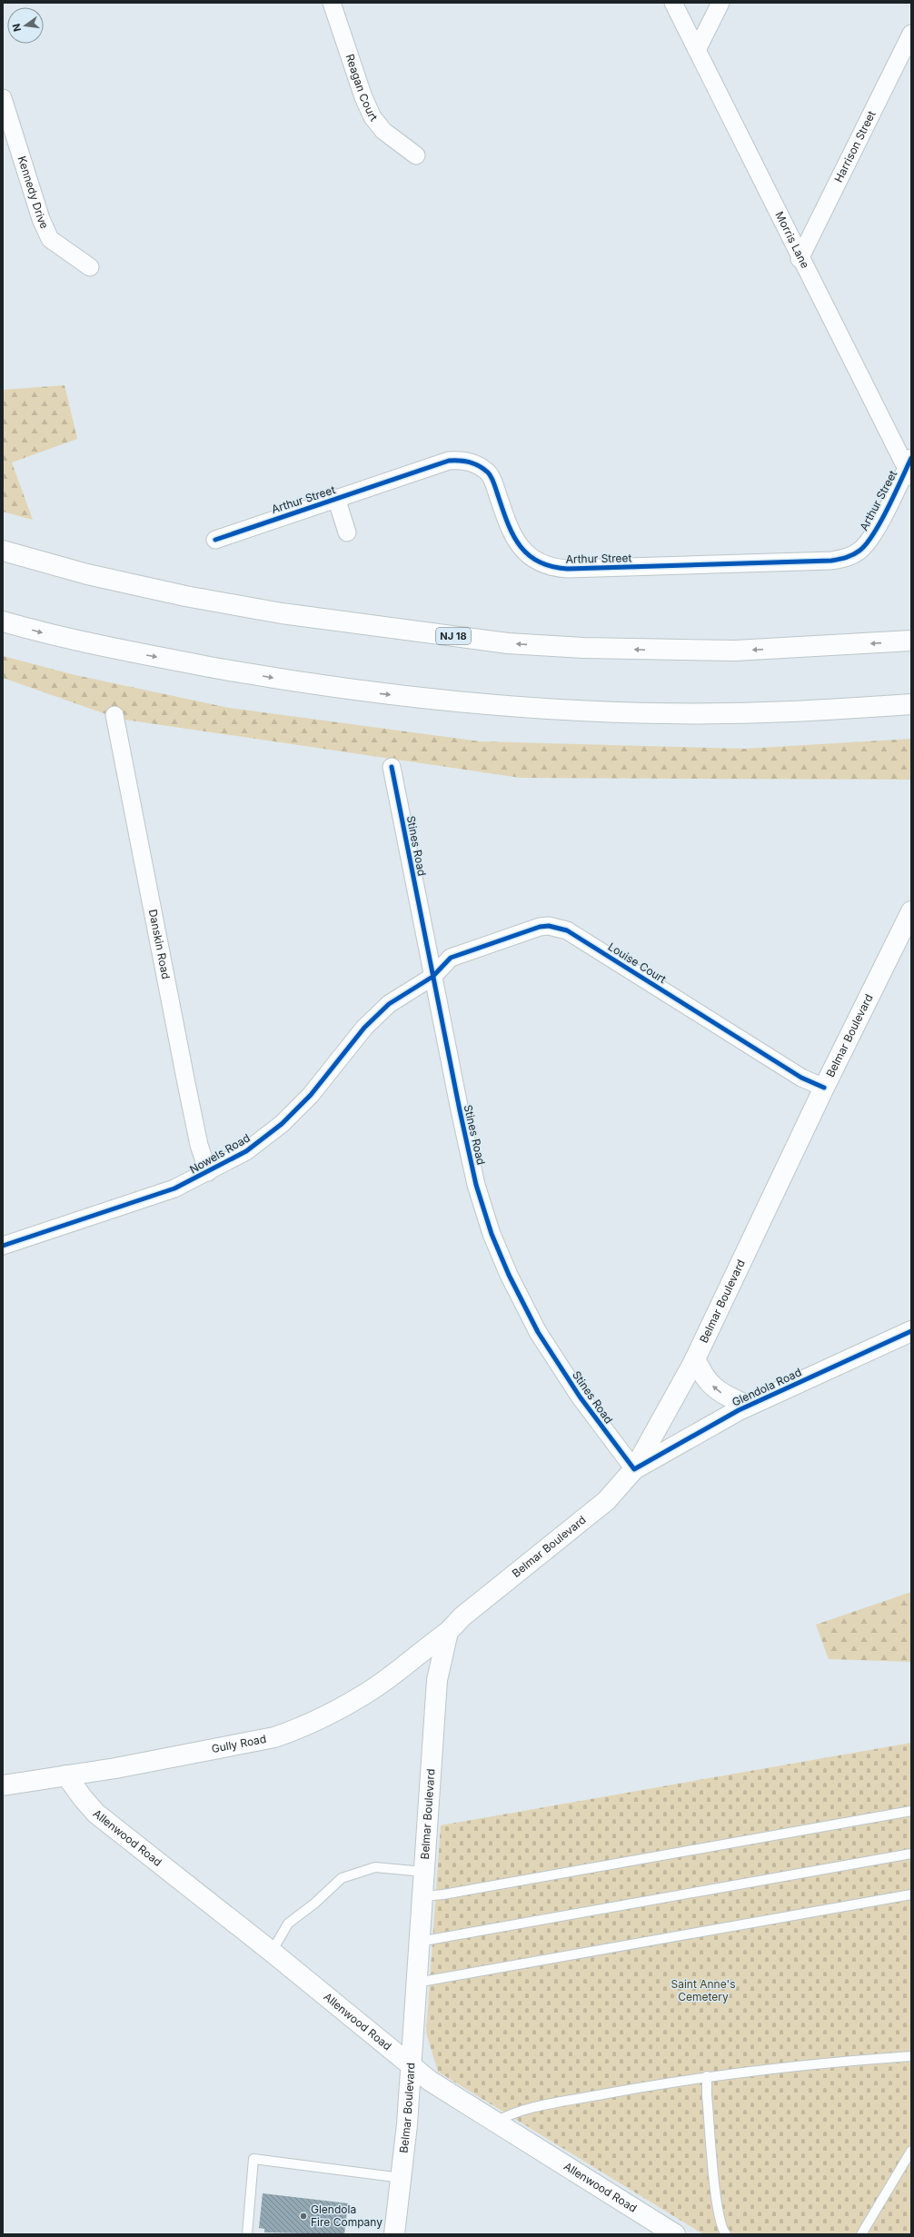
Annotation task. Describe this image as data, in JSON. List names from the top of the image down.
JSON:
{
  "streets": {
    "main road": [
      "NJ 18",
      "Belmar Boulevard",
      "Glendola Road",
      "Gully Road",
      "Allenwood Road"
    ],
    "street": [
      "Reagan Court",
      "Harrison Street",
      "Kennedy Drive",
      "Morris Lane",
      "Arthur Street",
      "Stines Road",
      "Danskin Road",
      "Louise Court",
      "Nowels Road"
    ]
  },
  "crossings": [
    ["Harrison Street", "Morris Lane"],
    ["Morris Lane", "Arthur Street"],
    ["Stines Road", "Louise Court"],
    ["Stines Road", "Belmar Boulevard"],
    ["Stines Road", "Nowels Road"],
    ["Stines Road", "Glendola Road"],
    ["Danskin Road", "Nowels Road"],
    ["Louise Court", "Belmar Boulevard"],
    ["Louise Court", "Nowels Road"],
    ["Belmar Boulevard", "Glendola Road"],
    ["Belmar Boulevard", "Gully Road"],
    ["Belmar Boulevard", "Allenwood Road"],
    ["Gully Road", "Allenwood Road"]
  ],
  "parks": ["Saint Anne's Cemetery"],
  "places": ["Glendola Fire Company"],
  "north": "left"
}
